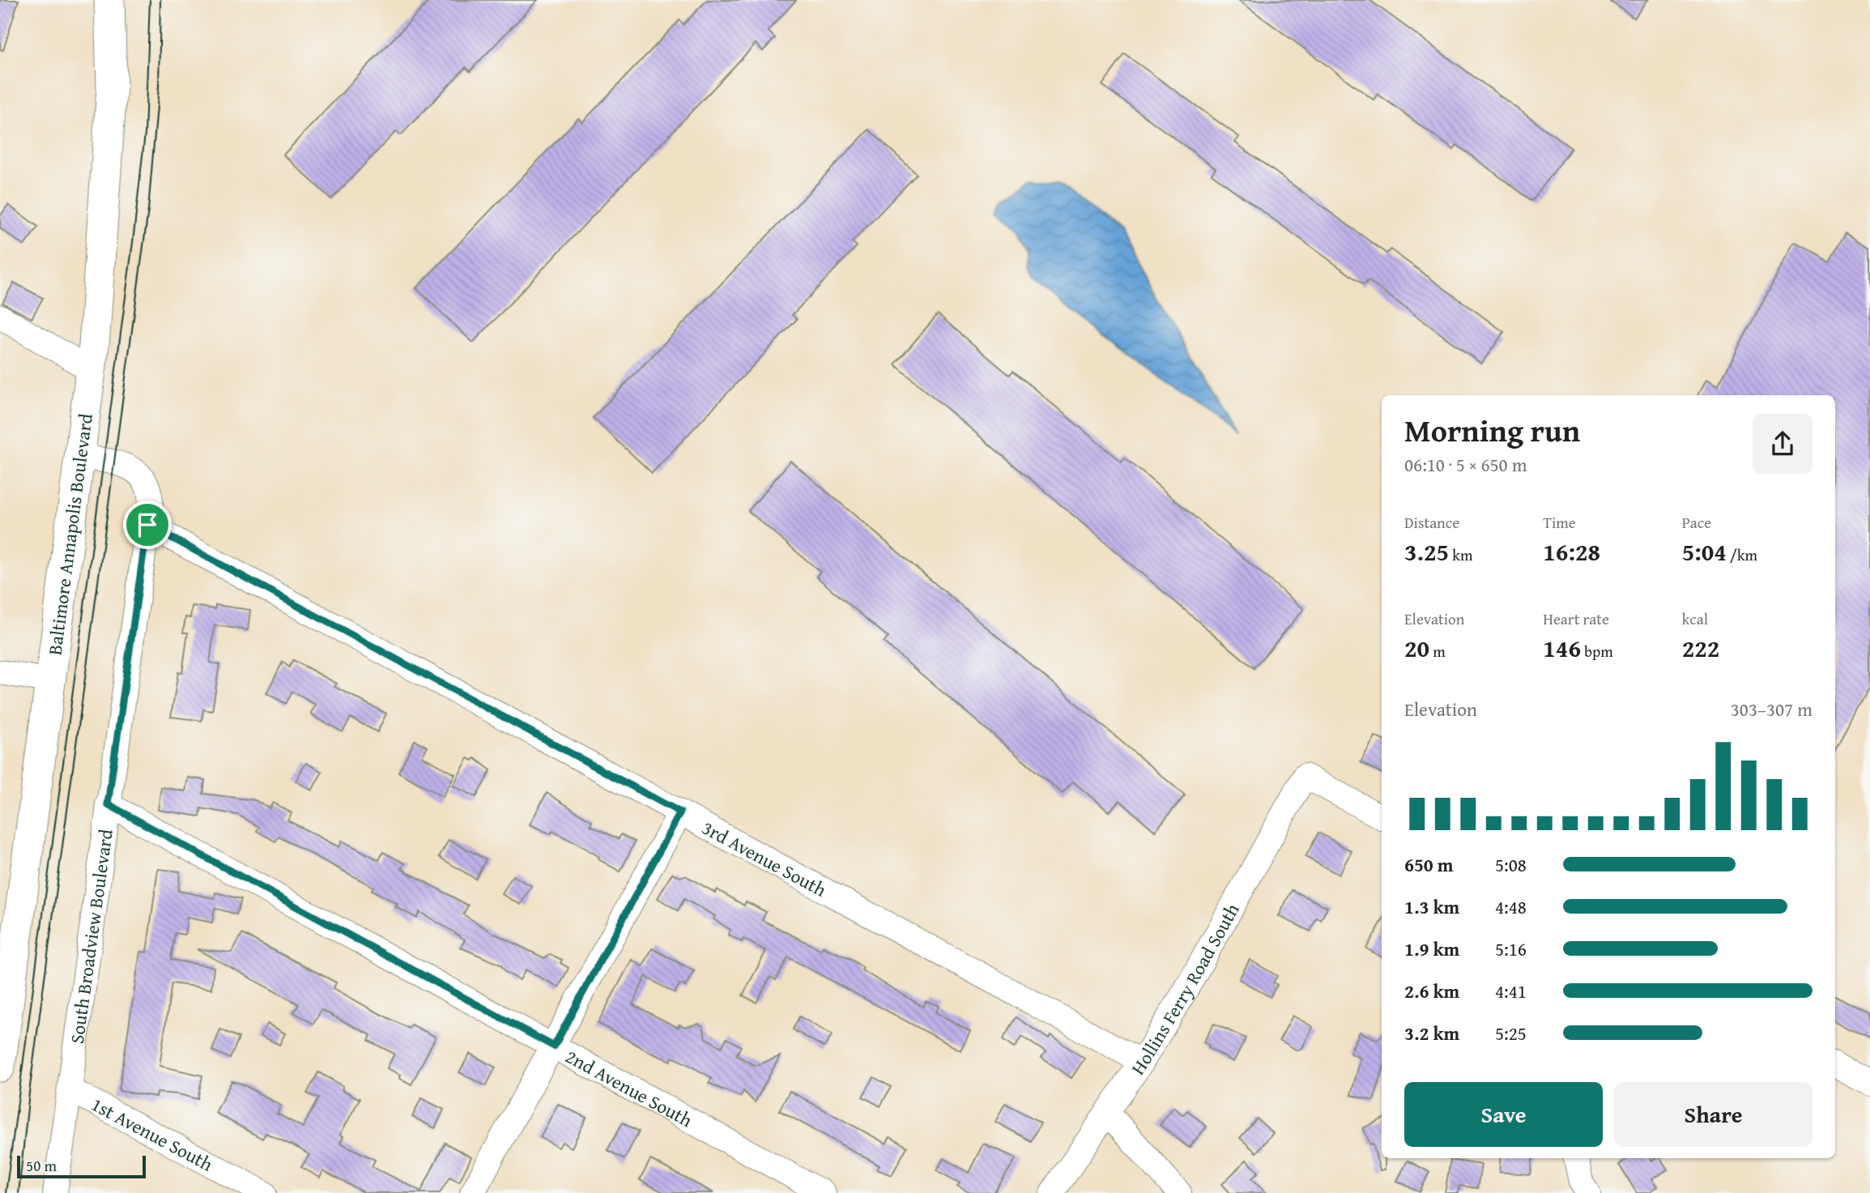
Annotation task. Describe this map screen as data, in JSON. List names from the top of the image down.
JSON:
{
  "streets": {
    "main road": ["Baltimore Annapolis Boulevard"],
    "street": [
      "3rd Avenue South",
      "South Broadview Boulevard",
      "Hollins Ferry Road South",
      "2nd Avenue South",
      "1st Avenue South"
    ]
  },
  "crossings": [
    ["Baltimore Annapolis Boulevard", "South Broadview Boulevard"],
    ["3rd Avenue South", "South Broadview Boulevard"],
    ["3rd Avenue South", "Hollins Ferry Road South"],
    ["South Broadview Boulevard", "2nd Avenue South"],
    ["South Broadview Boulevard", "1st Avenue South"]
  ],
  "scale_bar": "50 m",
  "page": {
    "heading": ["Morning run", "06:10 · 5 × 650 m"],
    "stats": [
      ["Distance", "3.25 km"],
      ["Time", "16:28"],
      ["Pace", "5:04 /km"],
      ["Elevation", "20 m"],
      ["Heart rate", "146 bpm"],
      ["kcal", "222"]
    ],
    "chart": ["Elevation", "303–307 m"],
    "list": [
      {
        "name": "650 m",
        "note": "5:08"
      },
      {
        "name": "1.3 km",
        "note": "4:48"
      },
      {
        "name": "1.9 km",
        "note": "5:16"
      },
      {
        "name": "2.6 km",
        "note": "4:41"
      },
      {
        "name": "3.2 km",
        "note": "5:25"
      }
    ],
    "buttons": ["Save", "Share"],
    "scale": "50 m"
  }
}
